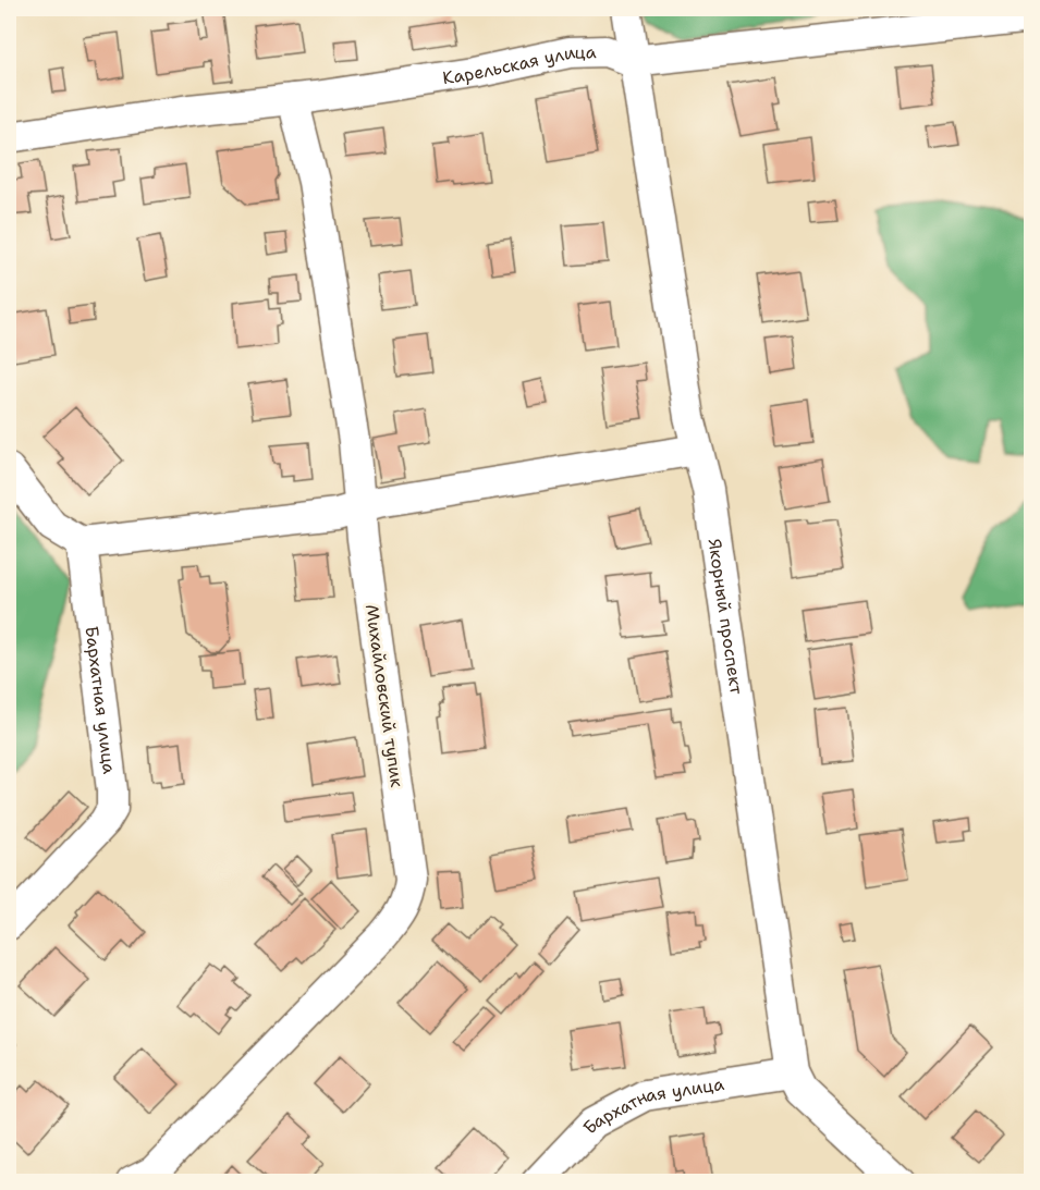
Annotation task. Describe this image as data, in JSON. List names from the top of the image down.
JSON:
{
  "streets": {
    "street": [
      "Карельская улица",
      "Якорный проспект",
      "Михайловский тупик",
      "Бархатная улица"
    ]
  },
  "crossings": [
    ["Карельская улица", "Якорный проспект"],
    ["Карельская улица", "Михайловский тупик"],
    ["Якорный проспект", "Бархатная улица"]
  ]
}
